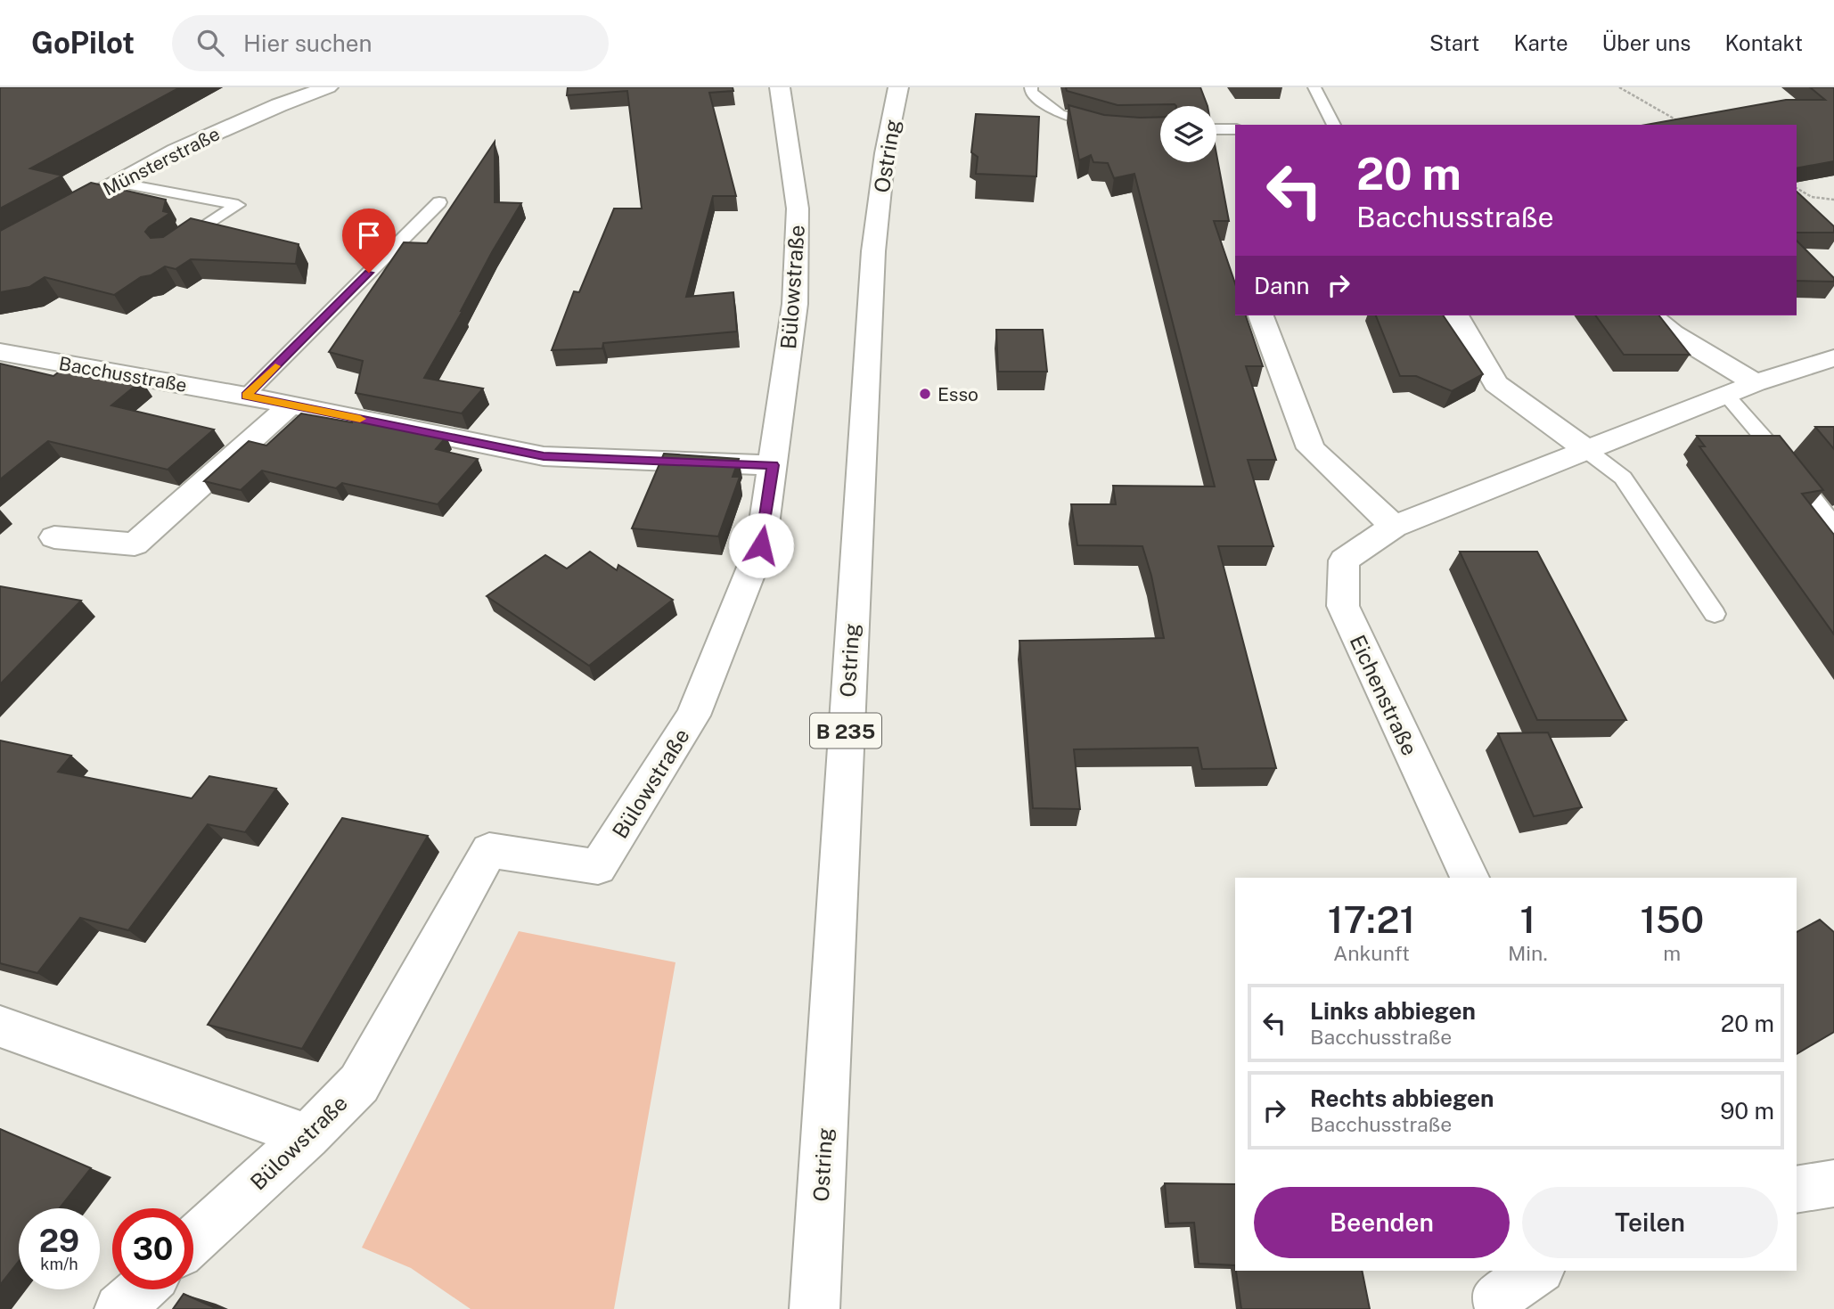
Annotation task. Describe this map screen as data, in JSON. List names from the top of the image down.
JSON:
{
  "streets": {
    "street": [
      "Ostring",
      "Münsterstraße",
      "Bülowstraße",
      "Bacchusstraße",
      "Eichenstraße",
      "B 235"
    ]
  },
  "crossings": [
    ["Bülowstraße", "Bacchusstraße"]
  ],
  "places": ["Esso"],
  "page": {
    "header": "GoPilot",
    "search": "Hier suchen",
    "nav": [
      "Start",
      "Karte",
      "Über uns",
      "Kontakt"
    ],
    "turn": ["20 m", "Bacchusstraße"],
    "then": "Dann",
    "eta": [
      "17:21",
      "Ankunft",
      "1",
      "Min.",
      "150",
      "m"
    ],
    "list": [
      {
        "name": "Links abbiegen",
        "note": "Bacchusstraße",
        "value": "20 m"
      },
      {
        "name": "Rechts abbiegen",
        "note": "Bacchusstraße",
        "value": "90 m"
      }
    ],
    "buttons": ["Beenden", "Teilen"],
    "speed": "29 km/h",
    "limit": "30"
  }
}
